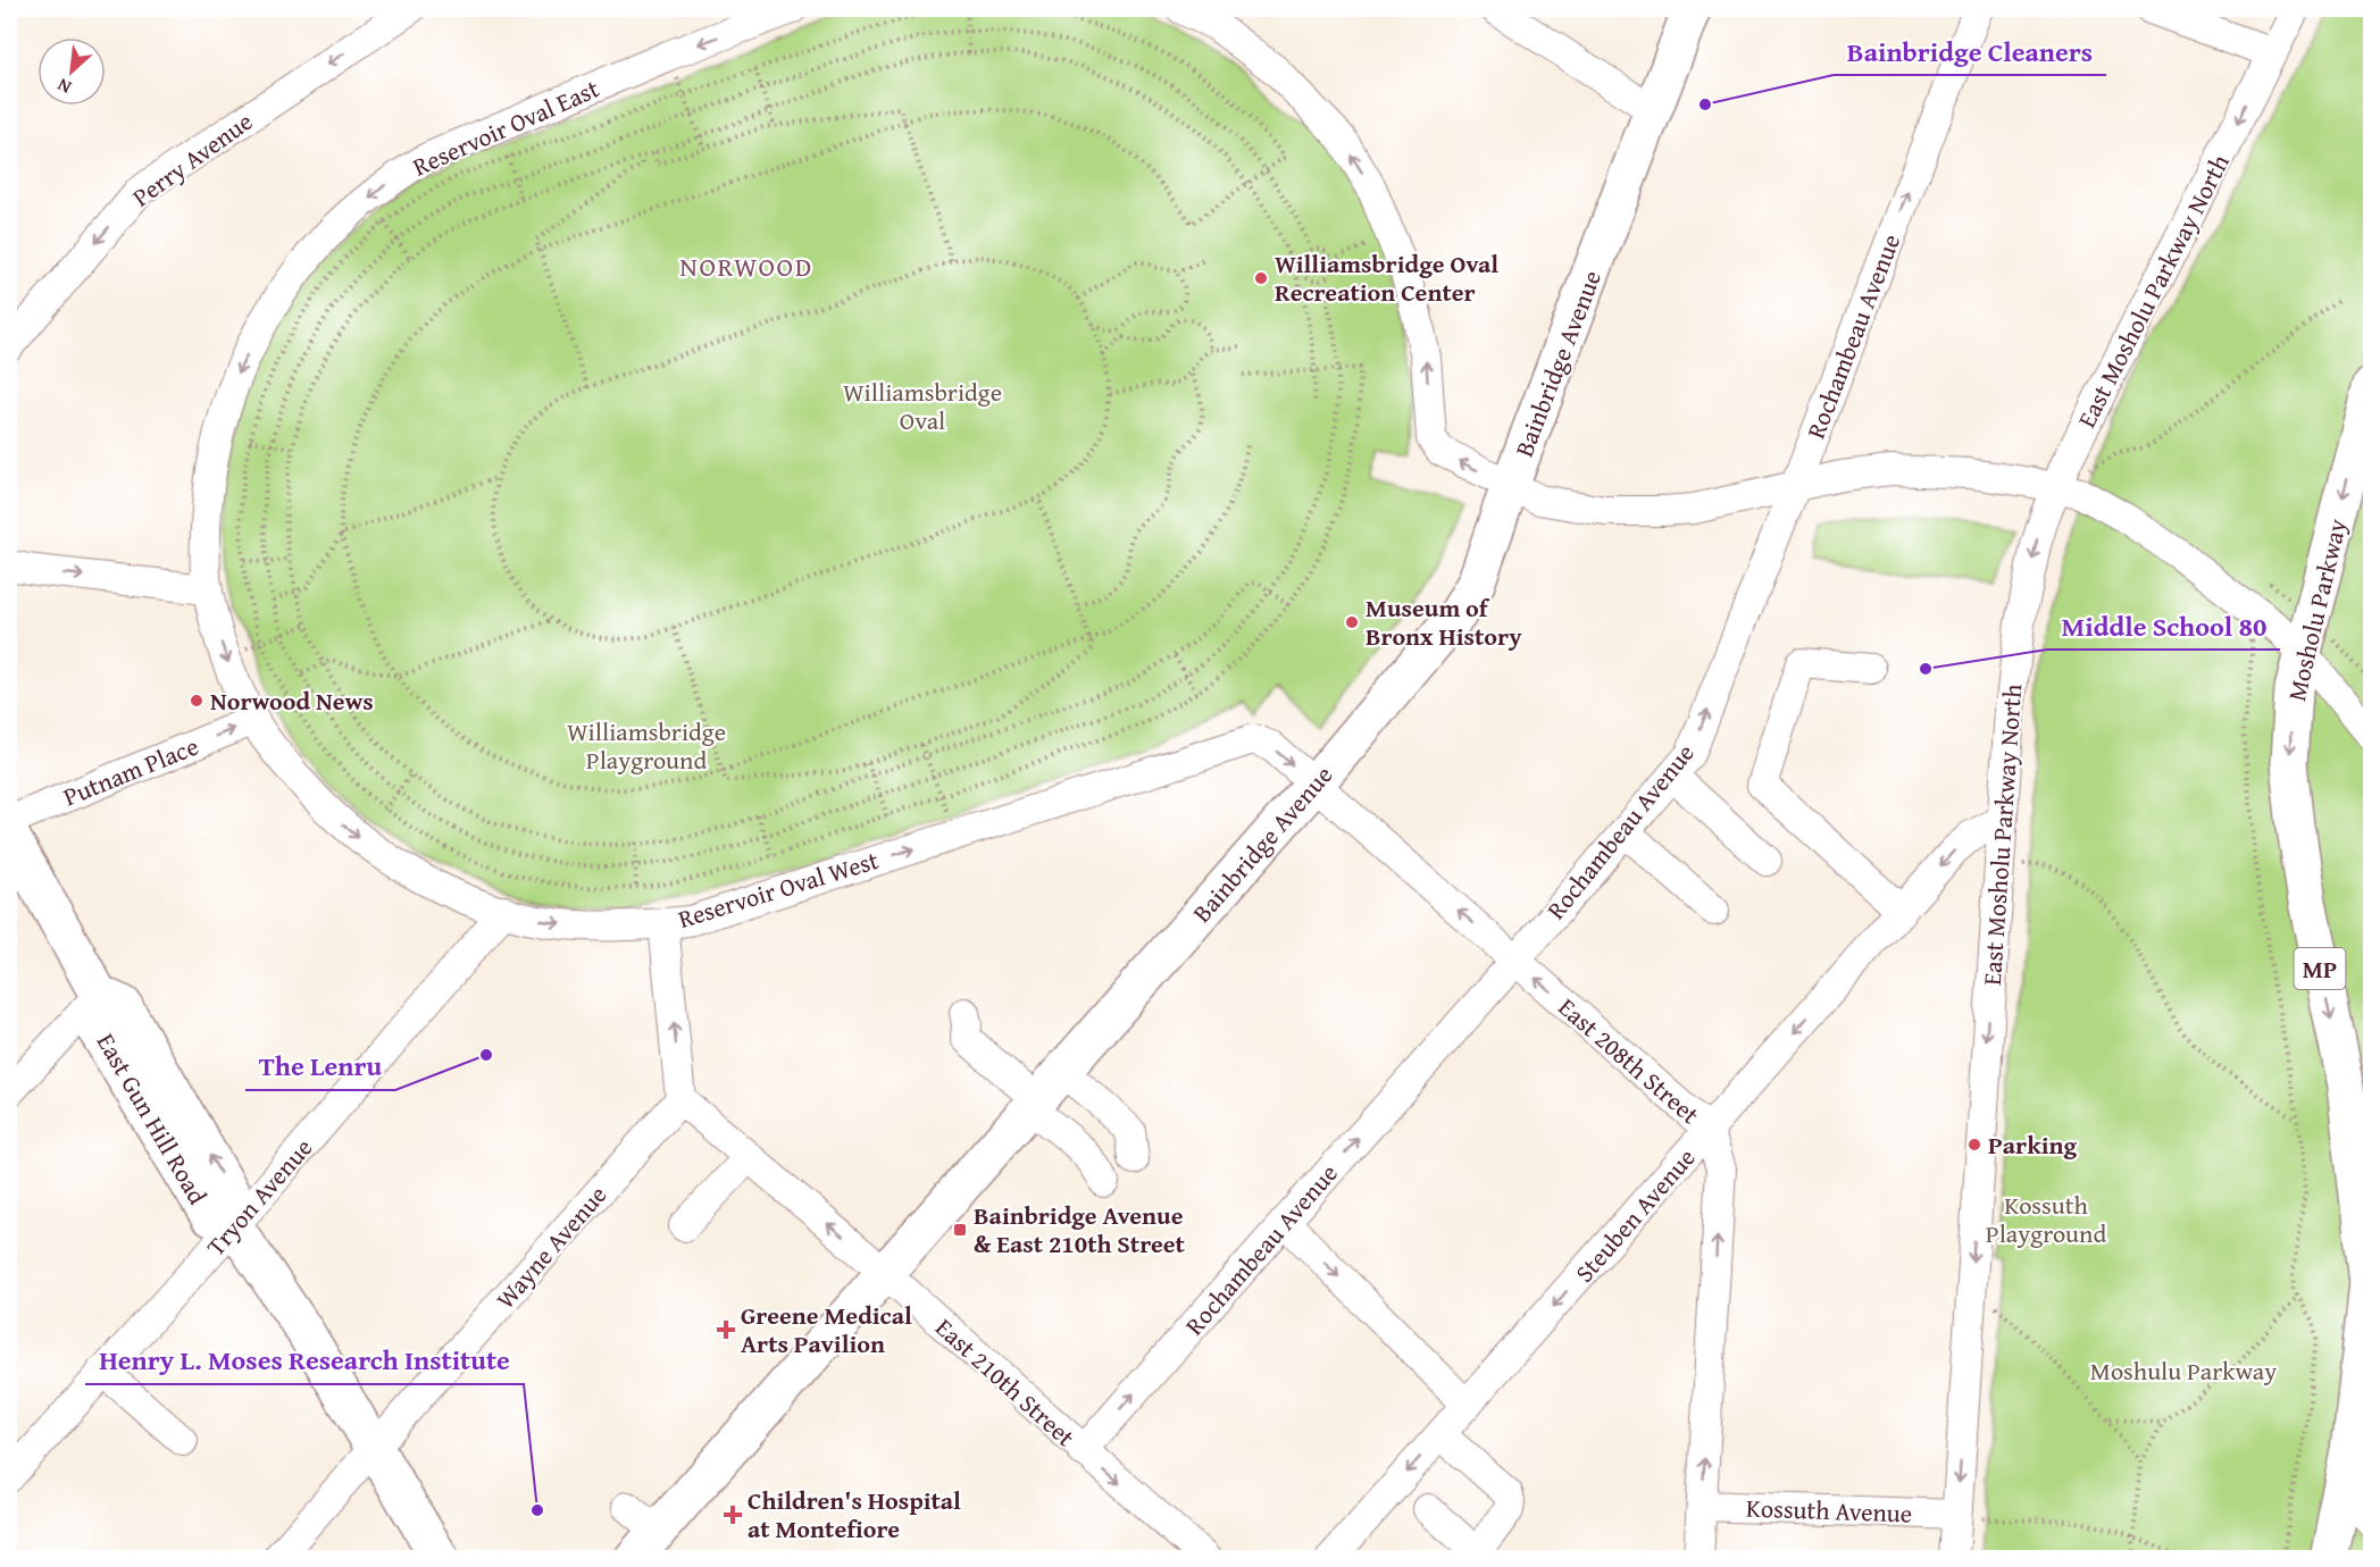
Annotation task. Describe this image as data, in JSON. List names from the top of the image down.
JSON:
{
  "streets": {
    "main road": [
      "Bainbridge Avenue",
      "Mosholu Parkway",
      "MP",
      "East Gun Hill Road"
    ],
    "street": [
      "Reservoir Oval East",
      "Perry Avenue",
      "East Mosholu Parkway North",
      "Rochambeau Avenue",
      "Putnam Place",
      "Reservoir Oval West",
      "East 208th Street",
      "Tryon Avenue",
      "Steuben Avenue",
      "Wayne Avenue",
      "East 210th Street",
      "Kossuth Avenue"
    ]
  },
  "crossings": [
    ["Reservoir Oval East", "Reservoir Oval West"],
    ["East Mosholu Parkway North", "Steuben Avenue"],
    ["East Mosholu Parkway North", "Kossuth Avenue"],
    ["Rochambeau Avenue", "East 208th Street"],
    ["Rochambeau Avenue", "East 210th Street"],
    ["Bainbridge Avenue", "East 208th Street"],
    ["Bainbridge Avenue", "East 210th Street"],
    ["Putnam Place", "Reservoir Oval West"],
    ["Reservoir Oval West", "East 208th Street"],
    ["Reservoir Oval West", "Tryon Avenue"],
    ["East 208th Street", "Steuben Avenue"],
    ["East 208th Street", "Kossuth Avenue"],
    ["East Gun Hill Road", "Tryon Avenue"],
    ["East Gun Hill Road", "Wayne Avenue"],
    ["Wayne Avenue", "East 210th Street"]
  ],
  "one_way": [
    "Reservoir Oval East",
    "Perry Avenue",
    "East Mosholu Parkway North",
    "Rochambeau Avenue",
    "Mosholu Parkway",
    "Putnam Place",
    "Reservoir Oval West",
    "Steuben Avenue"
  ],
  "districts": ["NORWOOD"],
  "parks": [
    "Williamsbridge Oval",
    "Williamsbridge Playground",
    "Kossuth Playground",
    "Moshulu Parkway"
  ],
  "places": {
    "other": [
      "Bainbridge Cleaners",
      "Williamsbridge Oval Recreation Center",
      "Museum of Bronx History",
      "Middle School 80",
      "Norwood News",
      "The Lenru",
      "Parking",
      "Henry L. Moses Research Institute"
    ],
    "transit": ["Bainbridge Avenue & East 210th Street"],
    "health": ["Greene Medical Arts Pavilion", "Children's Hospital at Montefiore"]
  },
  "north": "bottom left"
}
